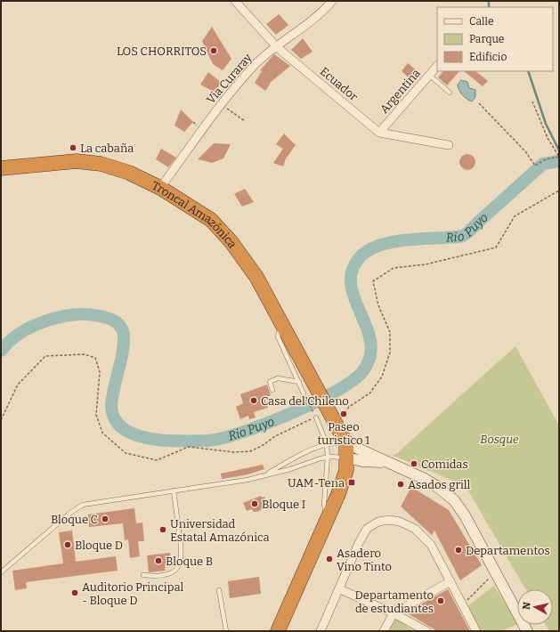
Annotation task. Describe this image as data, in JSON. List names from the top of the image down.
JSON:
{
  "streets": {
    "highway": ["Troncal Amazónica"],
    "street": ["Via Curaray", "Ecuador", "Argentina"]
  },
  "crossings": [
    ["Via Curaray", "Ecuador"],
    ["Via Curaray", "Troncal Amazónica"],
    ["Ecuador", "Argentina"]
  ],
  "water": ["Rio Puyo"],
  "parks": ["Bosque"],
  "places": {
    "other": [
      "LOS CHORRITOS",
      "La cabaña",
      "Casa del Chileno",
      "Paseo turistico 1",
      "Comidas",
      "Asados grill",
      "Bloque I",
      "Bloque C",
      "Universidad Estatal Amazónica",
      "Bloque D",
      "Departamentos",
      "Asadero Vino Tinto",
      "Bloque B",
      "Auditorio Principal - Bloque D",
      "Departamento de estudiantes"
    ],
    "transit": ["UAM-Tena"]
  },
  "legend": ["Calle", "Parque", "Edificio"],
  "north": "left"
}
